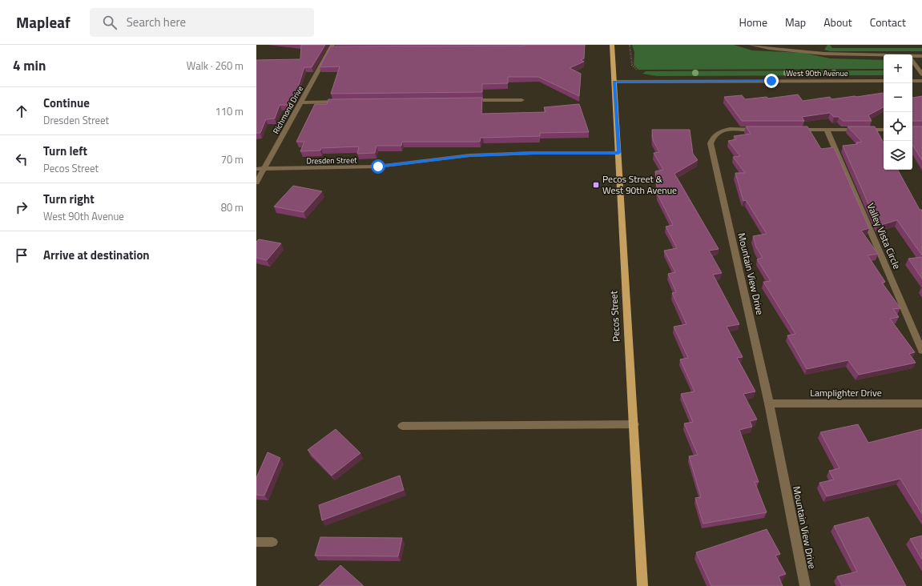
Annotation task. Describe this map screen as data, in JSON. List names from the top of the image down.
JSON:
{
  "streets": {
    "main road": ["Pecos Street"],
    "street": [
      "West 90th Avenue",
      "Richmond Drive",
      "Dresden Street",
      "Valley Vista Circle",
      "Mountain View Drive",
      "Lamplighter Drive"
    ]
  },
  "crossings": [
    ["West 90th Avenue", "Pecos Street"],
    ["Richmond Drive", "Dresden Street"],
    ["Dresden Street", "Pecos Street"],
    ["Mountain View Drive", "Lamplighter Drive"]
  ],
  "places": {
    "transit": ["Pecos Street & West 90th Avenue"]
  },
  "page": {
    "header": "Mapleaf",
    "search": "Search here",
    "nav": [
      "Home",
      "Map",
      "About",
      "Contact"
    ],
    "heading": ["4 min", "Walk · 260 m"],
    "map_buttons": ["+", "−"],
    "list": [
      ["Continue", "Dresden Street", "110 m"],
      ["Turn left", "Pecos Street", "70 m"],
      ["Turn right", "West 90th Avenue", "80 m"],
      "Arrive at destination"
    ]
  }
}
